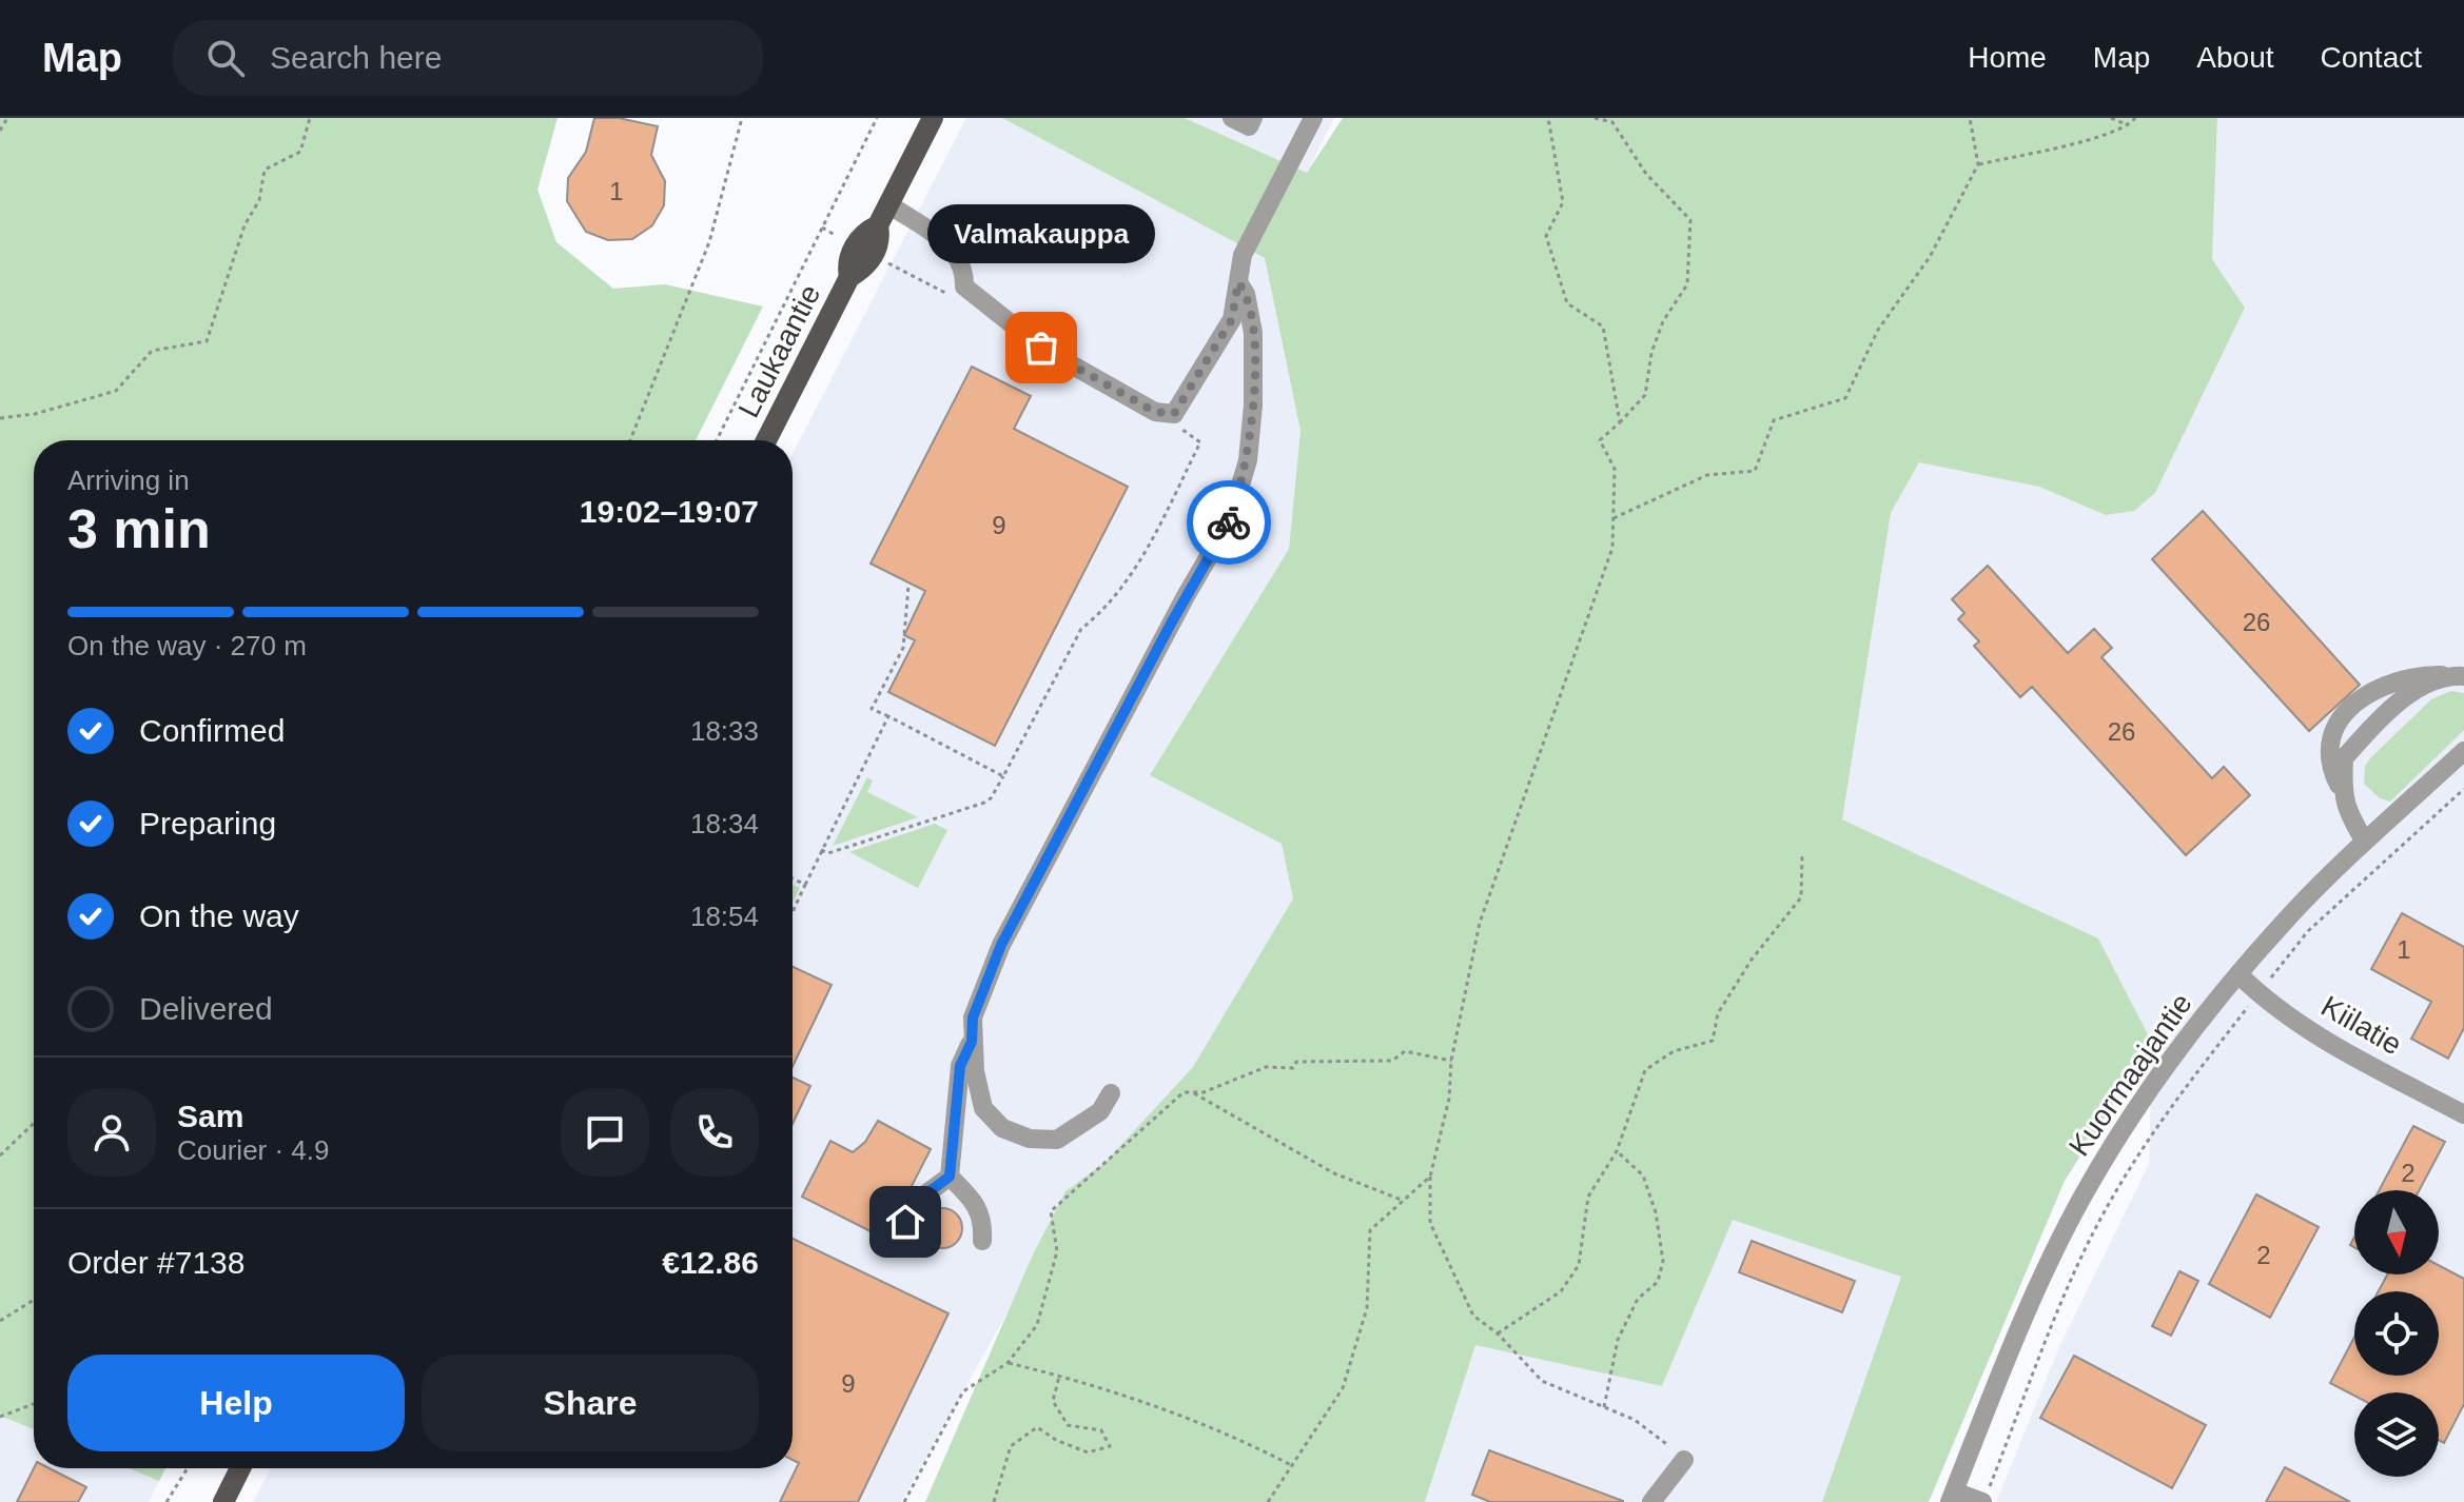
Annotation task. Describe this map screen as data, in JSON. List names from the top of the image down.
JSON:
{
  "streets": {
    "main road": ["Laukaantie"],
    "street": ["Kiilatie", "Kuormaajantie"]
  },
  "crossings": [
    ["Kiilatie", "Kuormaajantie"]
  ],
  "places": ["Valmakauppa"],
  "house_numbers": [
    "1",
    "9",
    "26",
    "26",
    "1",
    "2",
    "2",
    "9"
  ],
  "north": "bottom",
  "page": {
    "header": "Map",
    "search": "Search here",
    "nav": [
      "Home",
      "Map",
      "About",
      "Contact"
    ],
    "bubble": "Valmakauppa",
    "heading": ["3 min", "Arriving in", "19:02–19:07"],
    "panel": [
      "Sam",
      "Courier · 4.9",
      "Order #7138",
      "€12.86"
    ],
    "bar": "On the way · 270 m",
    "list": [
      ["Confirmed", "18:33"],
      ["Preparing", "18:34"],
      ["On the way", "18:54"],
      "Delivered"
    ],
    "buttons": ["Help", "Share"]
  }
}
